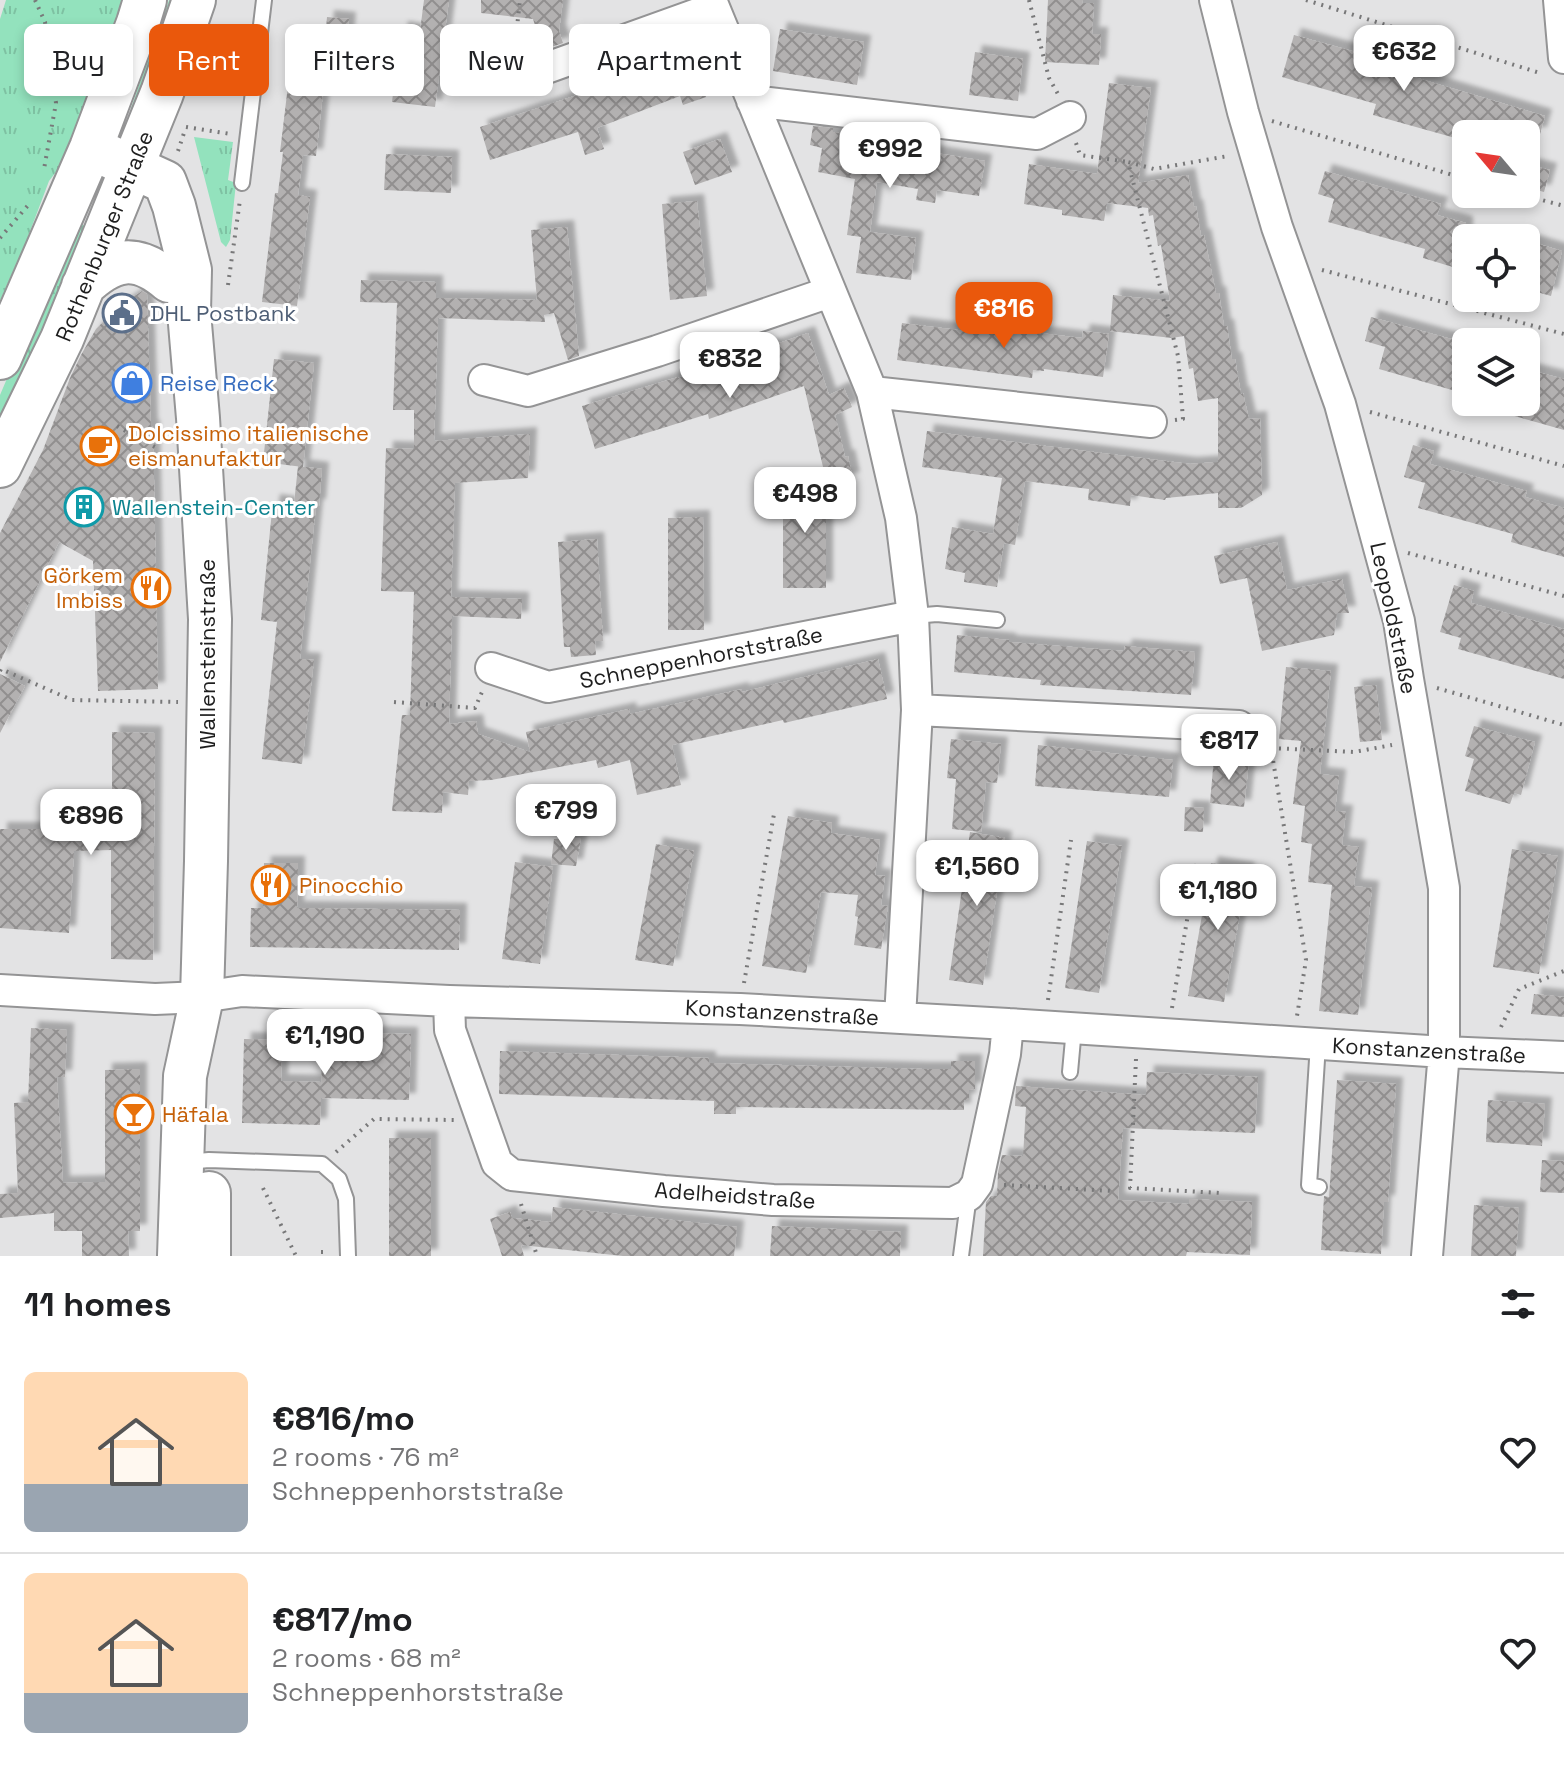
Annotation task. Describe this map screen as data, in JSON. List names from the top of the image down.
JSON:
{
  "streets": {
    "street": [
      "Rothenburger Straße",
      "Leopoldstraße",
      "Wallensteinstraße",
      "Schneppenhorststraße",
      "Konstanzenstraße",
      "Adelheidstraße"
    ]
  },
  "crossings": [
    ["Rothenburger Straße", "Wallensteinstraße"],
    ["Leopoldstraße", "Konstanzenstraße"],
    ["Wallensteinstraße", "Konstanzenstraße"]
  ],
  "places": {
    "public building": ["DHL Postbank"],
    "shop": ["Reise Reck"],
    "cafe": ["Dolcissimo italienische eismanufaktur"],
    "building": ["Wallenstein-Center"],
    "restaurant": ["Görkem Imbiss", "Pinocchio"],
    "bar": ["Häfala"]
  },
  "north": "top left",
  "page": {
    "chip": [
      "Buy",
      "Rent",
      "Filters",
      "New",
      "Apartment"
    ],
    "price": [
      "€632",
      "€992",
      "€816",
      "€832",
      "€498",
      "€817",
      "€799",
      "€896",
      "€1,560",
      "€1,180",
      "€1,190"
    ],
    "heading": "11 homes",
    "list": [
      {
        "name": "€816/mo",
        "note": "2 rooms · 76 m² · Schneppenhorststraße"
      },
      {
        "name": "€817/mo",
        "note": "2 rooms · 68 m² · Schneppenhorststraße"
      }
    ]
  }
}
